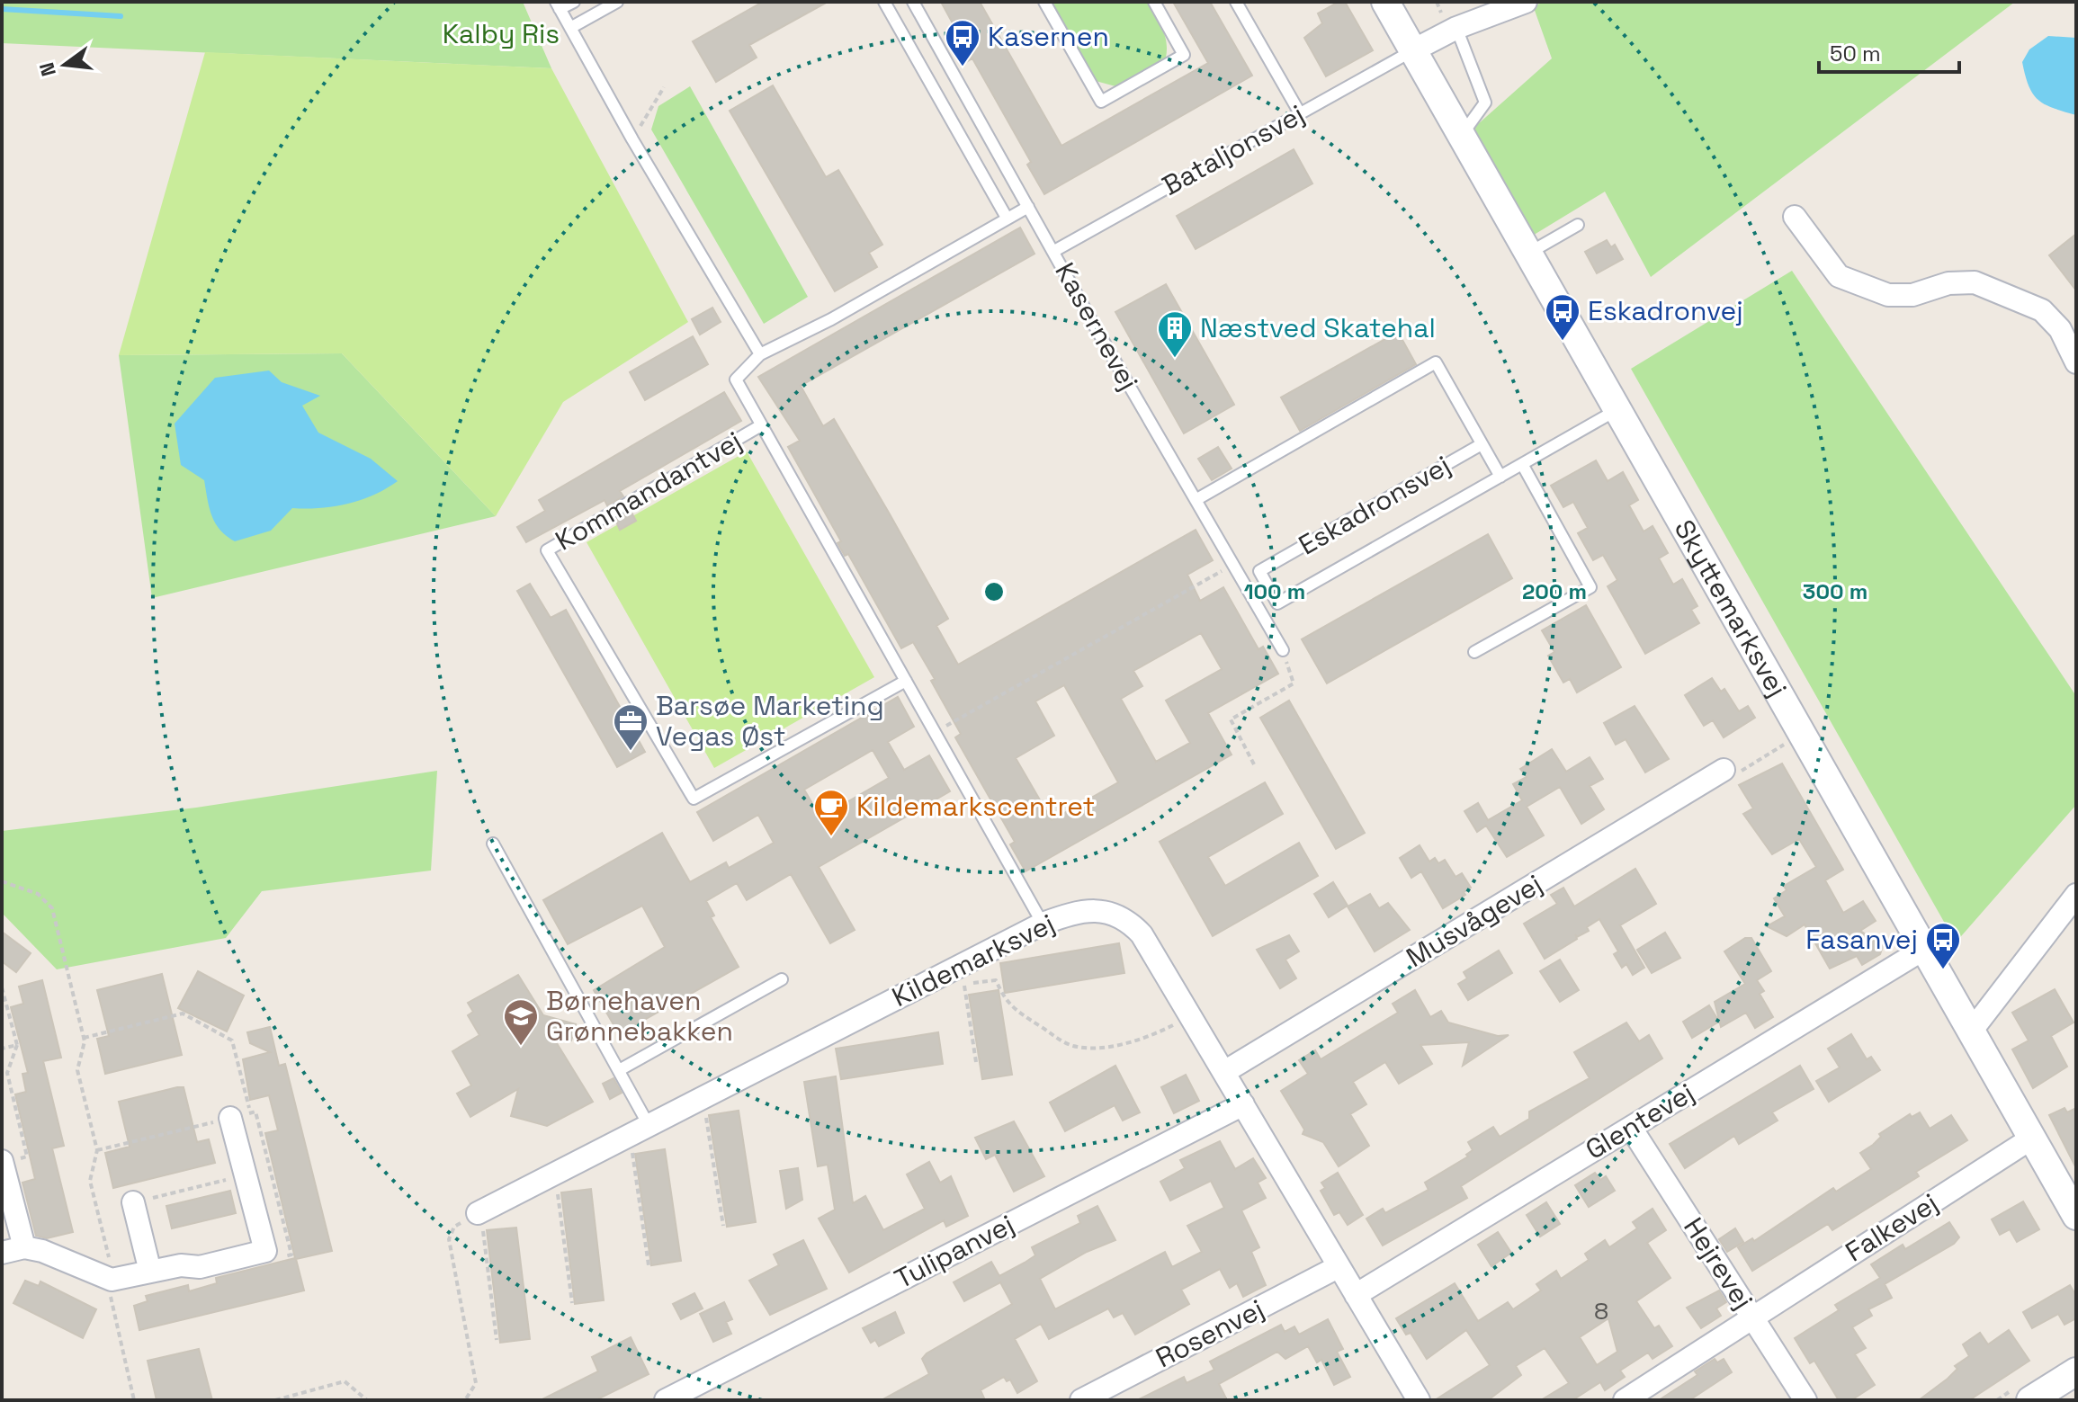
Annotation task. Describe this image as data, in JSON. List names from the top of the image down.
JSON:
{
  "streets": {
    "street": [
      "Skyttemarksvej",
      "Musvågevej",
      "Kildemarksvej",
      "Glentevej",
      "Falkevej",
      "Tulipanvej",
      "Hejrevej",
      "Rosenvej"
    ],
    "lane": [
      "Bataljonsvej",
      "Kasernevej",
      "Kommandantvej",
      "Eskadronsvej"
    ]
  },
  "crossings": [
    ["Bataljonsvej", "Kasernevej"],
    ["Bataljonsvej", "Skyttemarksvej"],
    ["Kasernevej", "Eskadronsvej"],
    ["Kommandantvej", "Kildemarksvej"],
    ["Eskadronsvej", "Skyttemarksvej"],
    ["Skyttemarksvej", "Glentevej"],
    ["Skyttemarksvej", "Falkevej"],
    ["Musvågevej", "Kildemarksvej"],
    ["Kildemarksvej", "Glentevej"],
    ["Kildemarksvej", "Tulipanvej"],
    ["Kildemarksvej", "Rosenvej"],
    ["Glentevej", "Hejrevej"],
    ["Falkevej", "Hejrevej"]
  ],
  "parks": ["Kalby Ris"],
  "places": {
    "bus stop": ["Kasernen", "Eskadronvej", "Fasanvej"],
    "building": ["Næstved Skatehal"],
    "office": ["Barsøe Marketing Vegas Øst"],
    "cafe": ["Kildemarkscentret"],
    "school or university": ["Børnehaven Grønnebakken"]
  },
  "house_numbers": ["8"],
  "scale_bar": "50 m",
  "north": "left",
  "rings": ["100 m", "200 m", "300 m"]
}
